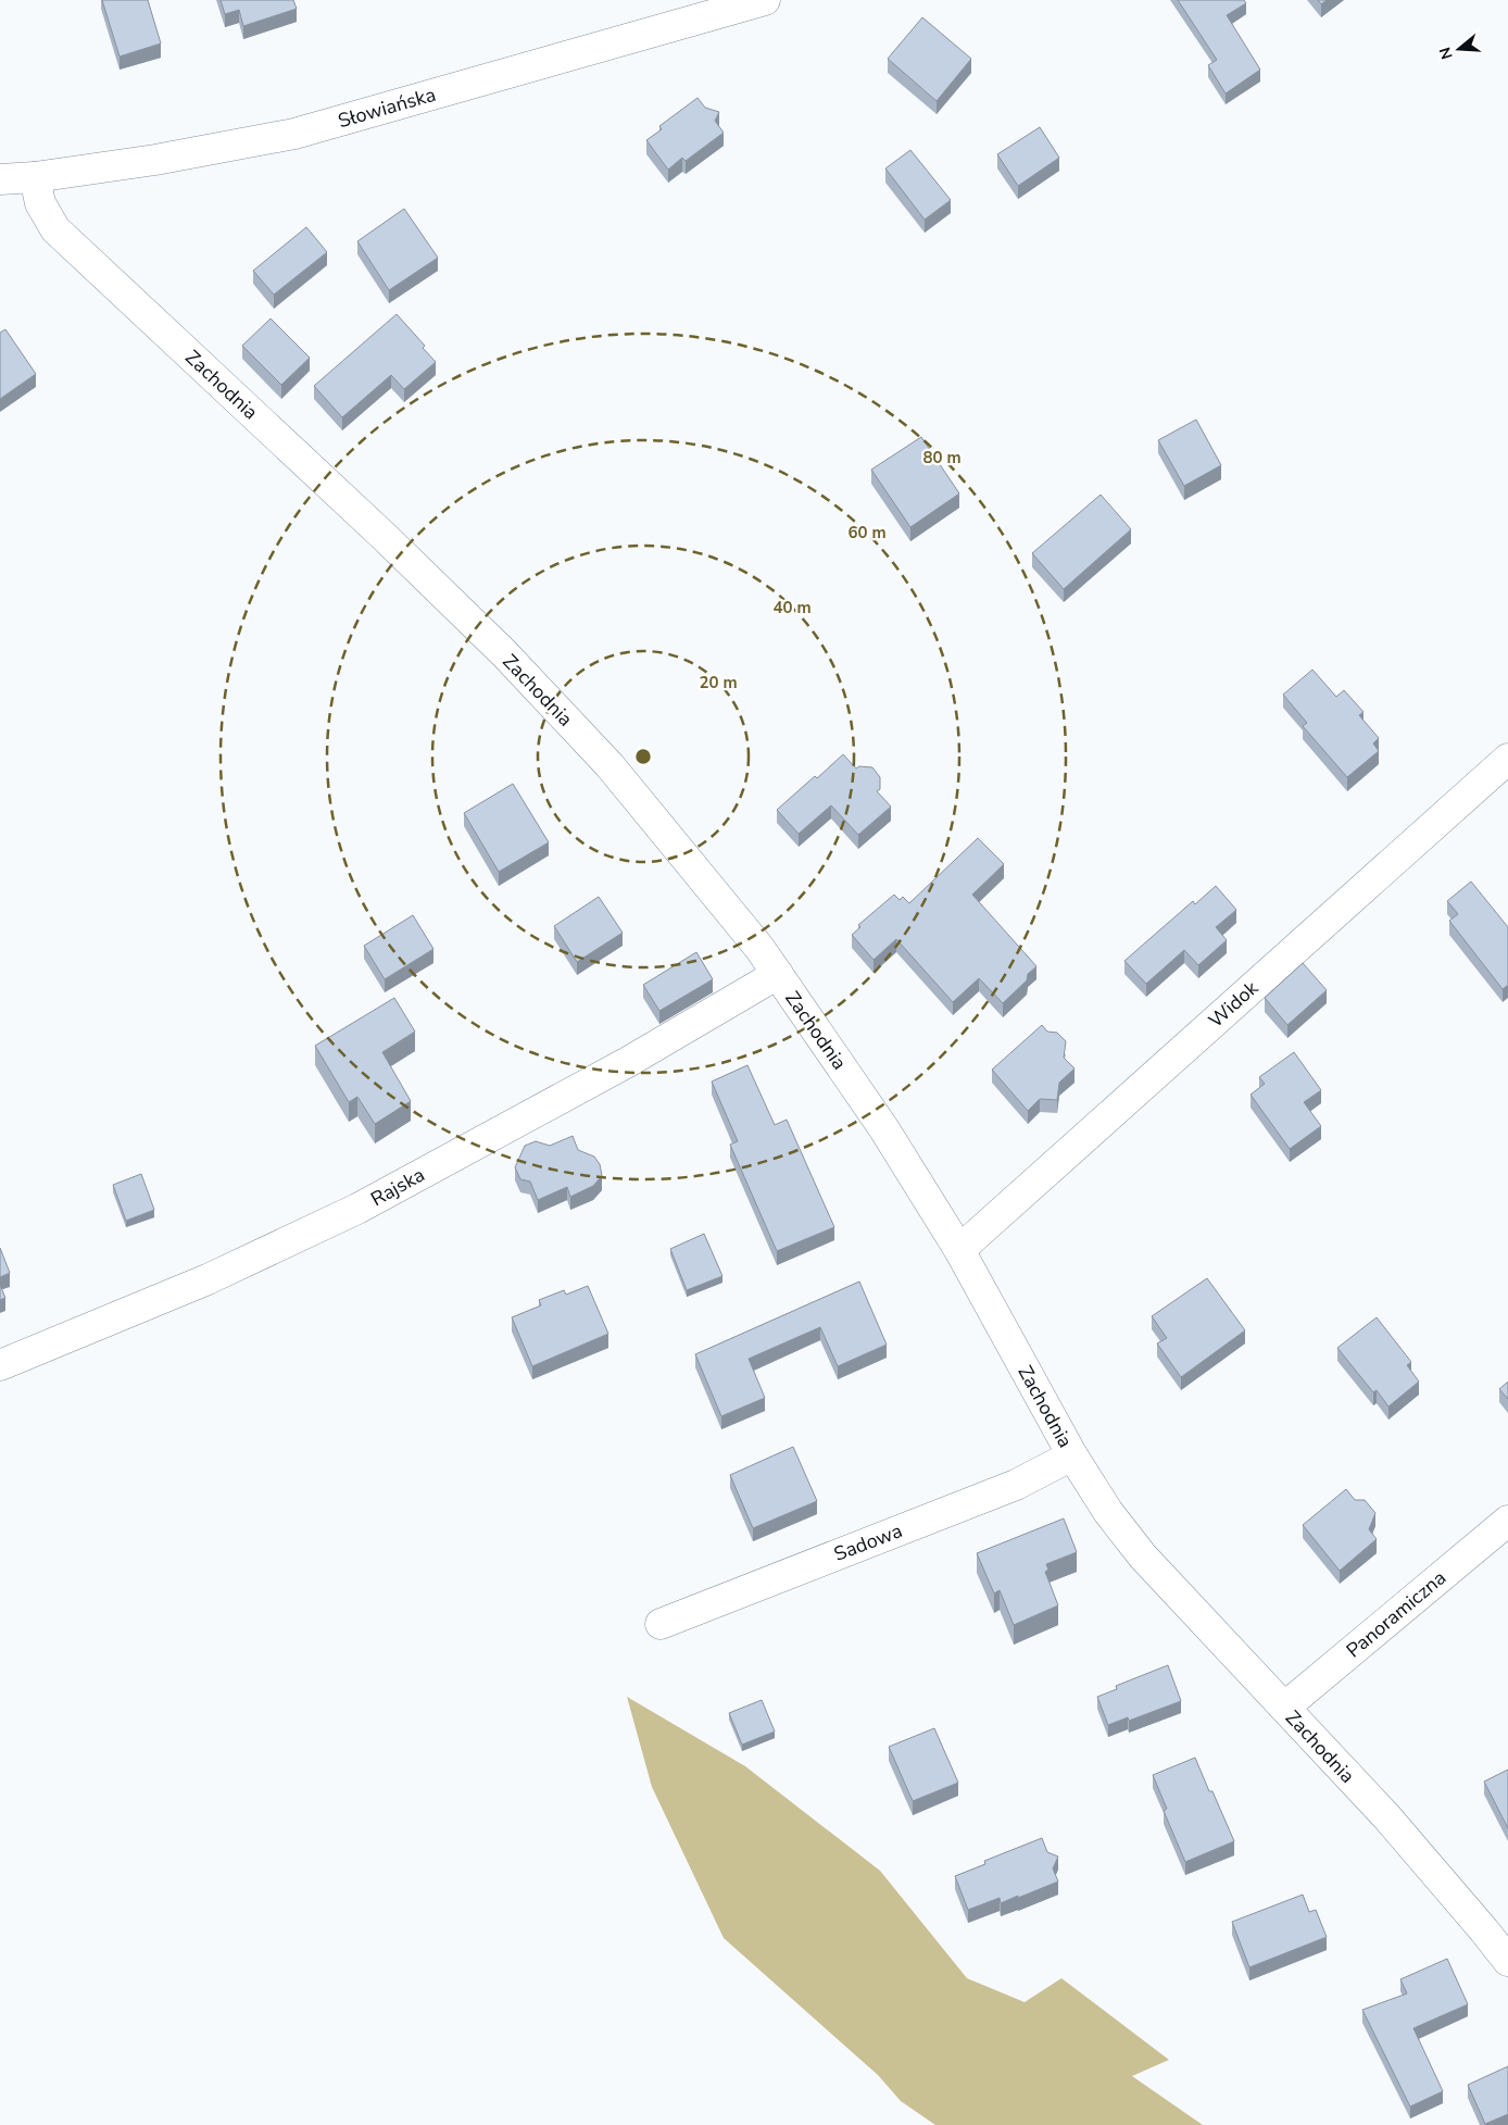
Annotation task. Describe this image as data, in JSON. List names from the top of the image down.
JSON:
{
  "streets": {
    "street": [
      "Słowiańska",
      "Zachodnia",
      "Widok",
      "Rajska",
      "Sadowa",
      "Panoramiczna"
    ]
  },
  "crossings": [
    ["Słowiańska", "Zachodnia"],
    ["Zachodnia", "Widok"],
    ["Zachodnia", "Rajska"],
    ["Zachodnia", "Sadowa"],
    ["Zachodnia", "Panoramiczna"]
  ],
  "north": "left",
  "rings": [
    "80 m",
    "60 m",
    "40 m",
    "20 m"
  ]
}
